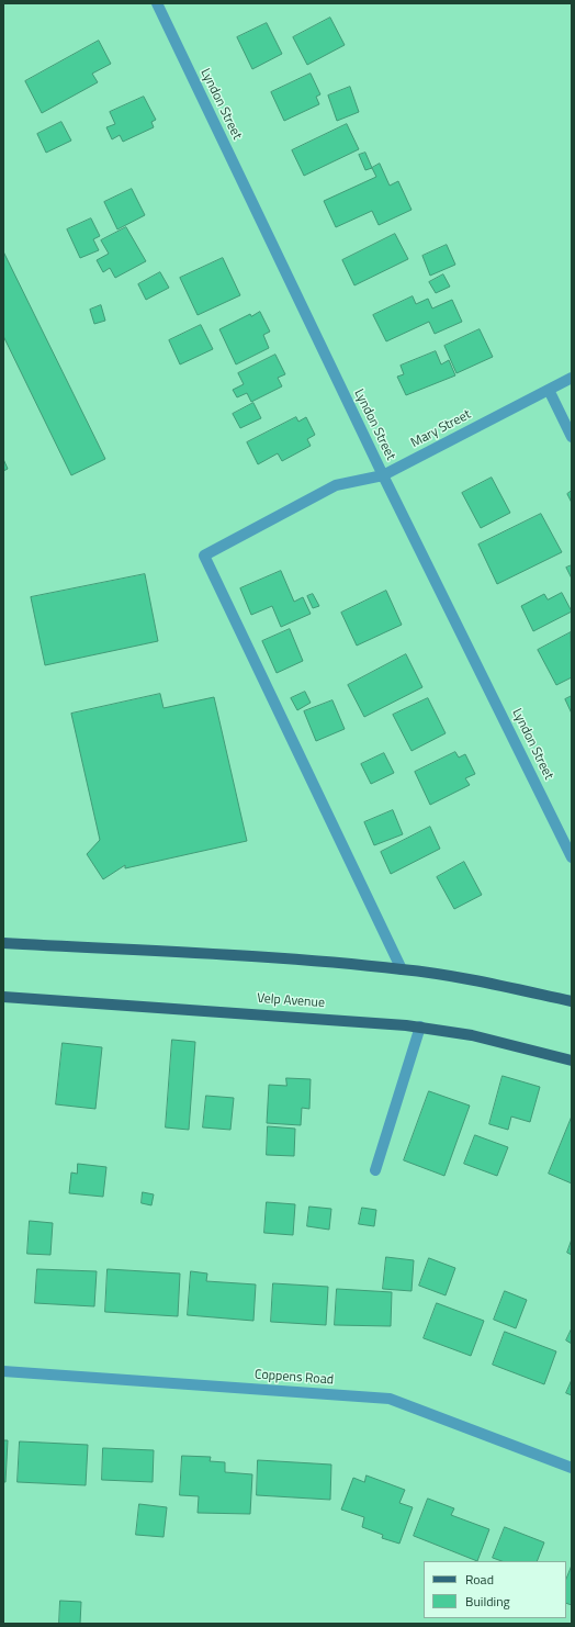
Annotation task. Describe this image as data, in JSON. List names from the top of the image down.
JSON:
{
  "streets": {
    "main road": ["Velp Avenue"],
    "street": ["Lyndon Street", "Mary Street", "Coppens Road"]
  },
  "crossings": [
    ["Lyndon Street", "Mary Street"]
  ],
  "legend": ["Road", "Building"]
}
